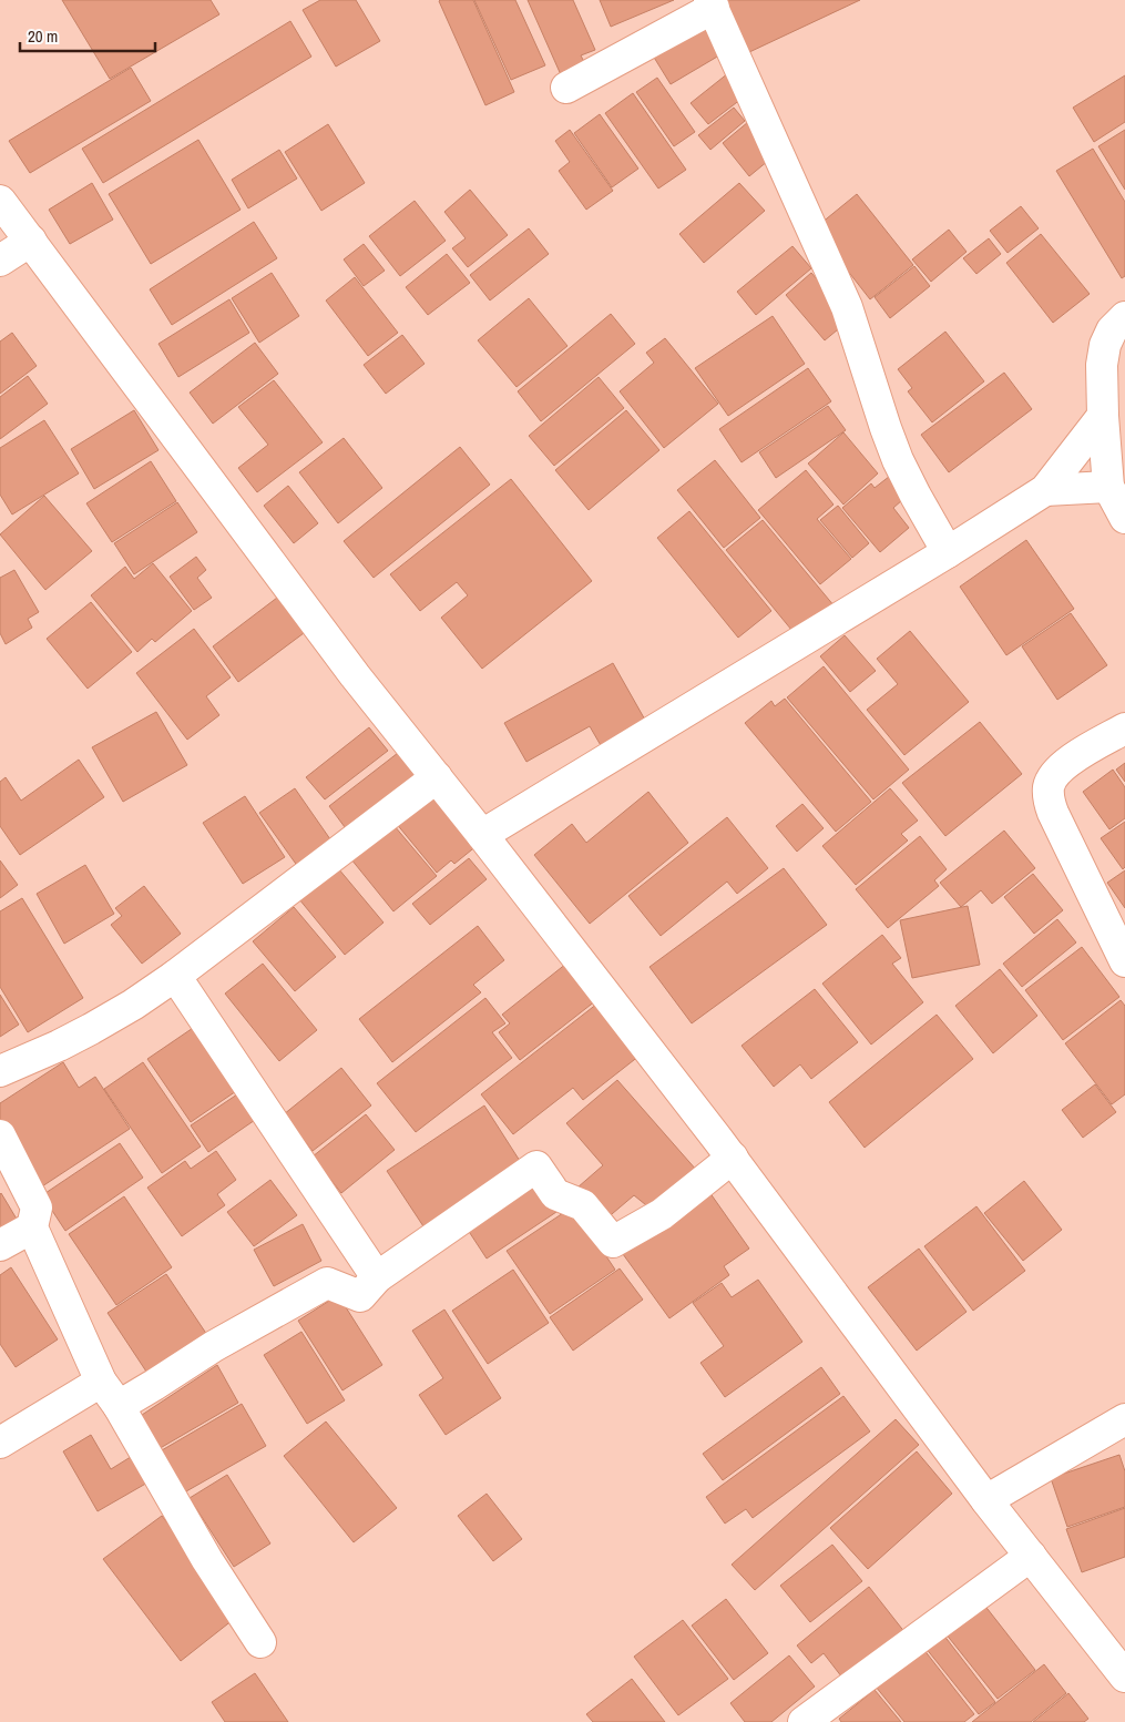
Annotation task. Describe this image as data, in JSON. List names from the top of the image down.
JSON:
{
  "scale_bar": "20 m"
}
